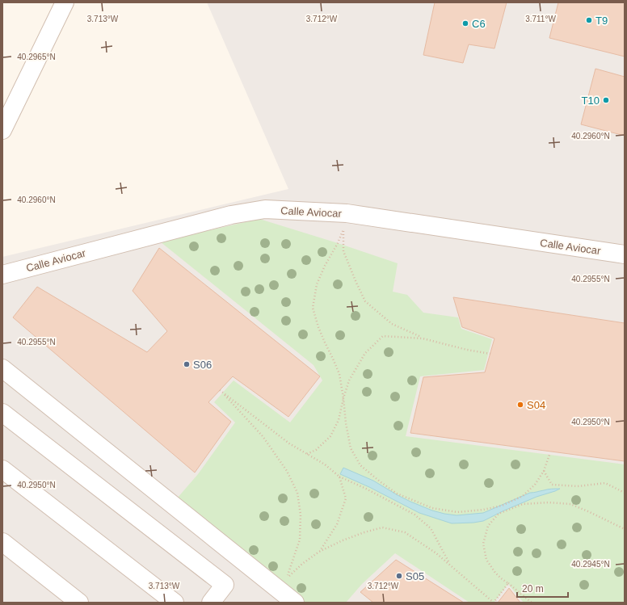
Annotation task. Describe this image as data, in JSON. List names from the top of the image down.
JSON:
{
  "streets": {
    "street": ["Calle Aviocar"]
  },
  "places": [
    "T9",
    "C6",
    "T10",
    "S06",
    "S04",
    "S05"
  ],
  "scale_bar": "20 m",
  "coordinates": [
    "3.713°W",
    "3.712°W",
    "3.711°W",
    "40.2965°N",
    "40.2960°N",
    "40.2955°N",
    "40.2950°N",
    "40.2945°N"
  ]
}
